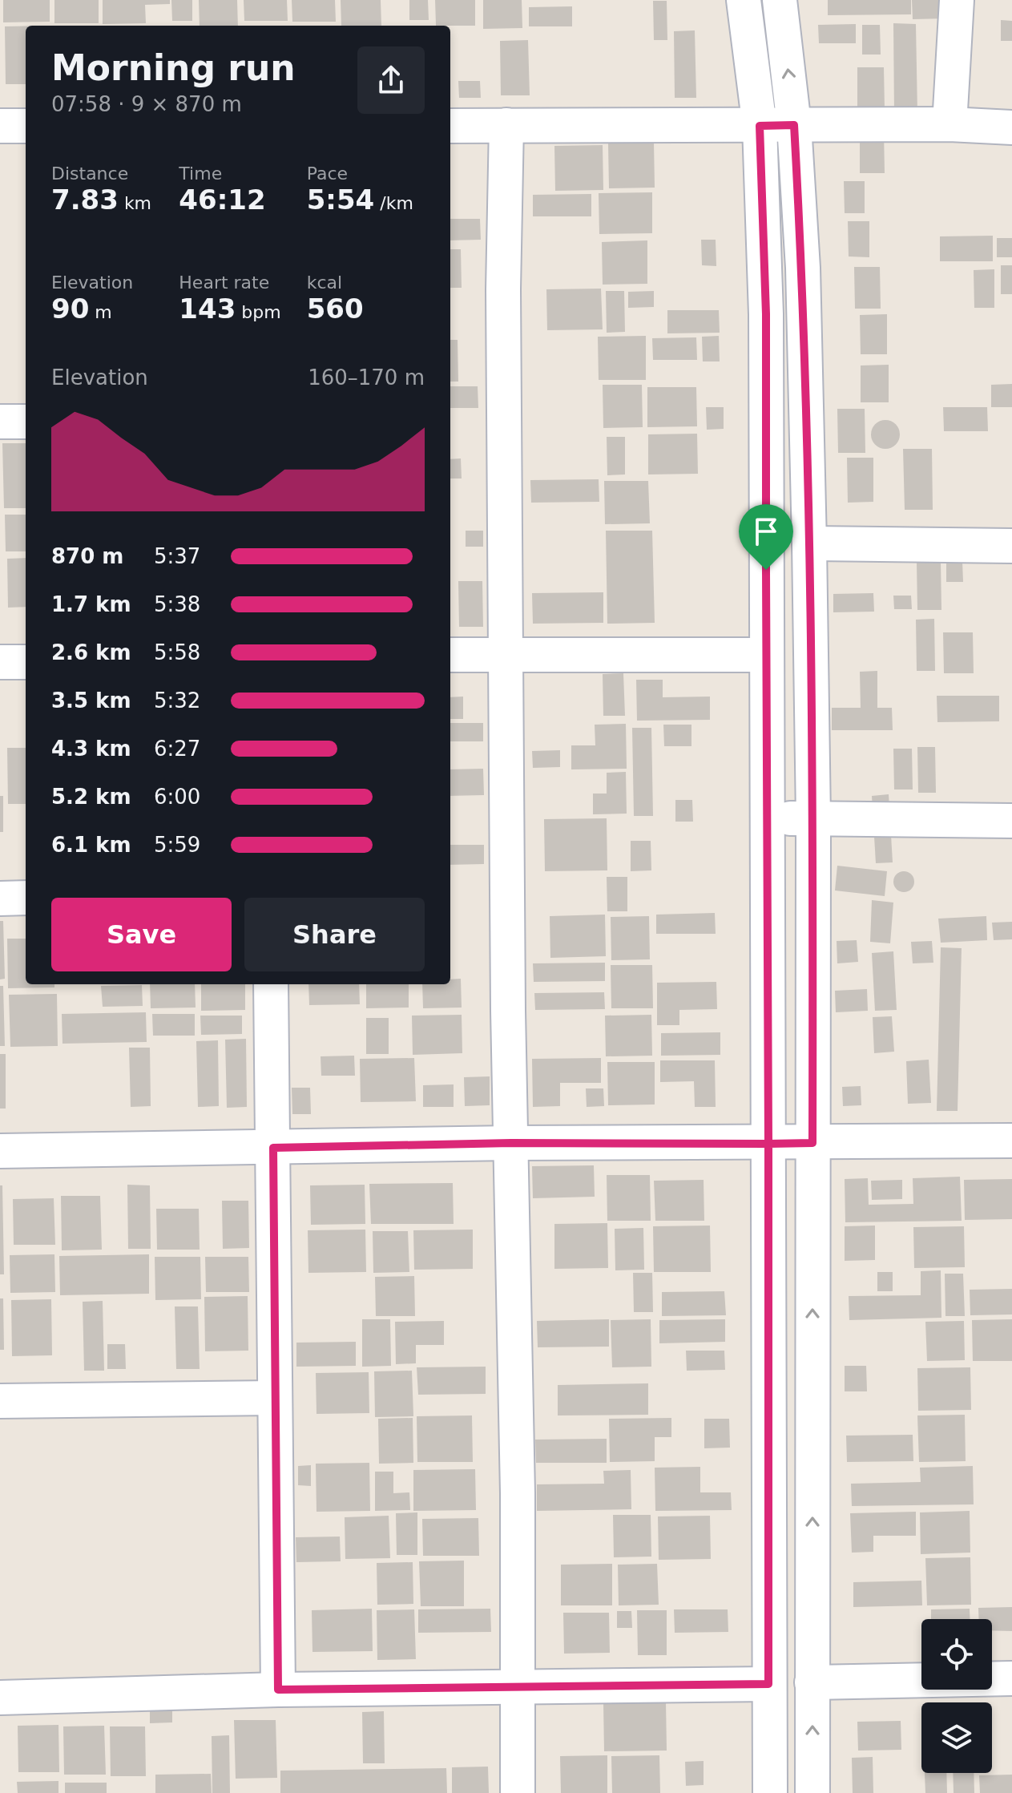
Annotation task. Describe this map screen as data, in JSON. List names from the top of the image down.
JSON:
{
  "page": {
    "heading": ["Morning run", "07:58 · 9 × 870 m"],
    "stats": [
      ["Distance", "7.83 km"],
      ["Time", "46:12"],
      ["Pace", "5:54 /km"],
      ["Elevation", "90 m"],
      ["Heart rate", "143 bpm"],
      ["kcal", "560"]
    ],
    "chart": ["Elevation", "160–170 m"],
    "list": [
      {
        "name": "870 m",
        "note": "5:37"
      },
      {
        "name": "1.7 km",
        "note": "5:38"
      },
      {
        "name": "2.6 km",
        "note": "5:58"
      },
      {
        "name": "3.5 km",
        "note": "5:32"
      },
      {
        "name": "4.3 km",
        "note": "6:27"
      },
      {
        "name": "5.2 km",
        "note": "6:00"
      },
      {
        "name": "6.1 km",
        "note": "5:59"
      }
    ],
    "buttons": ["Save", "Share"]
  }
}
